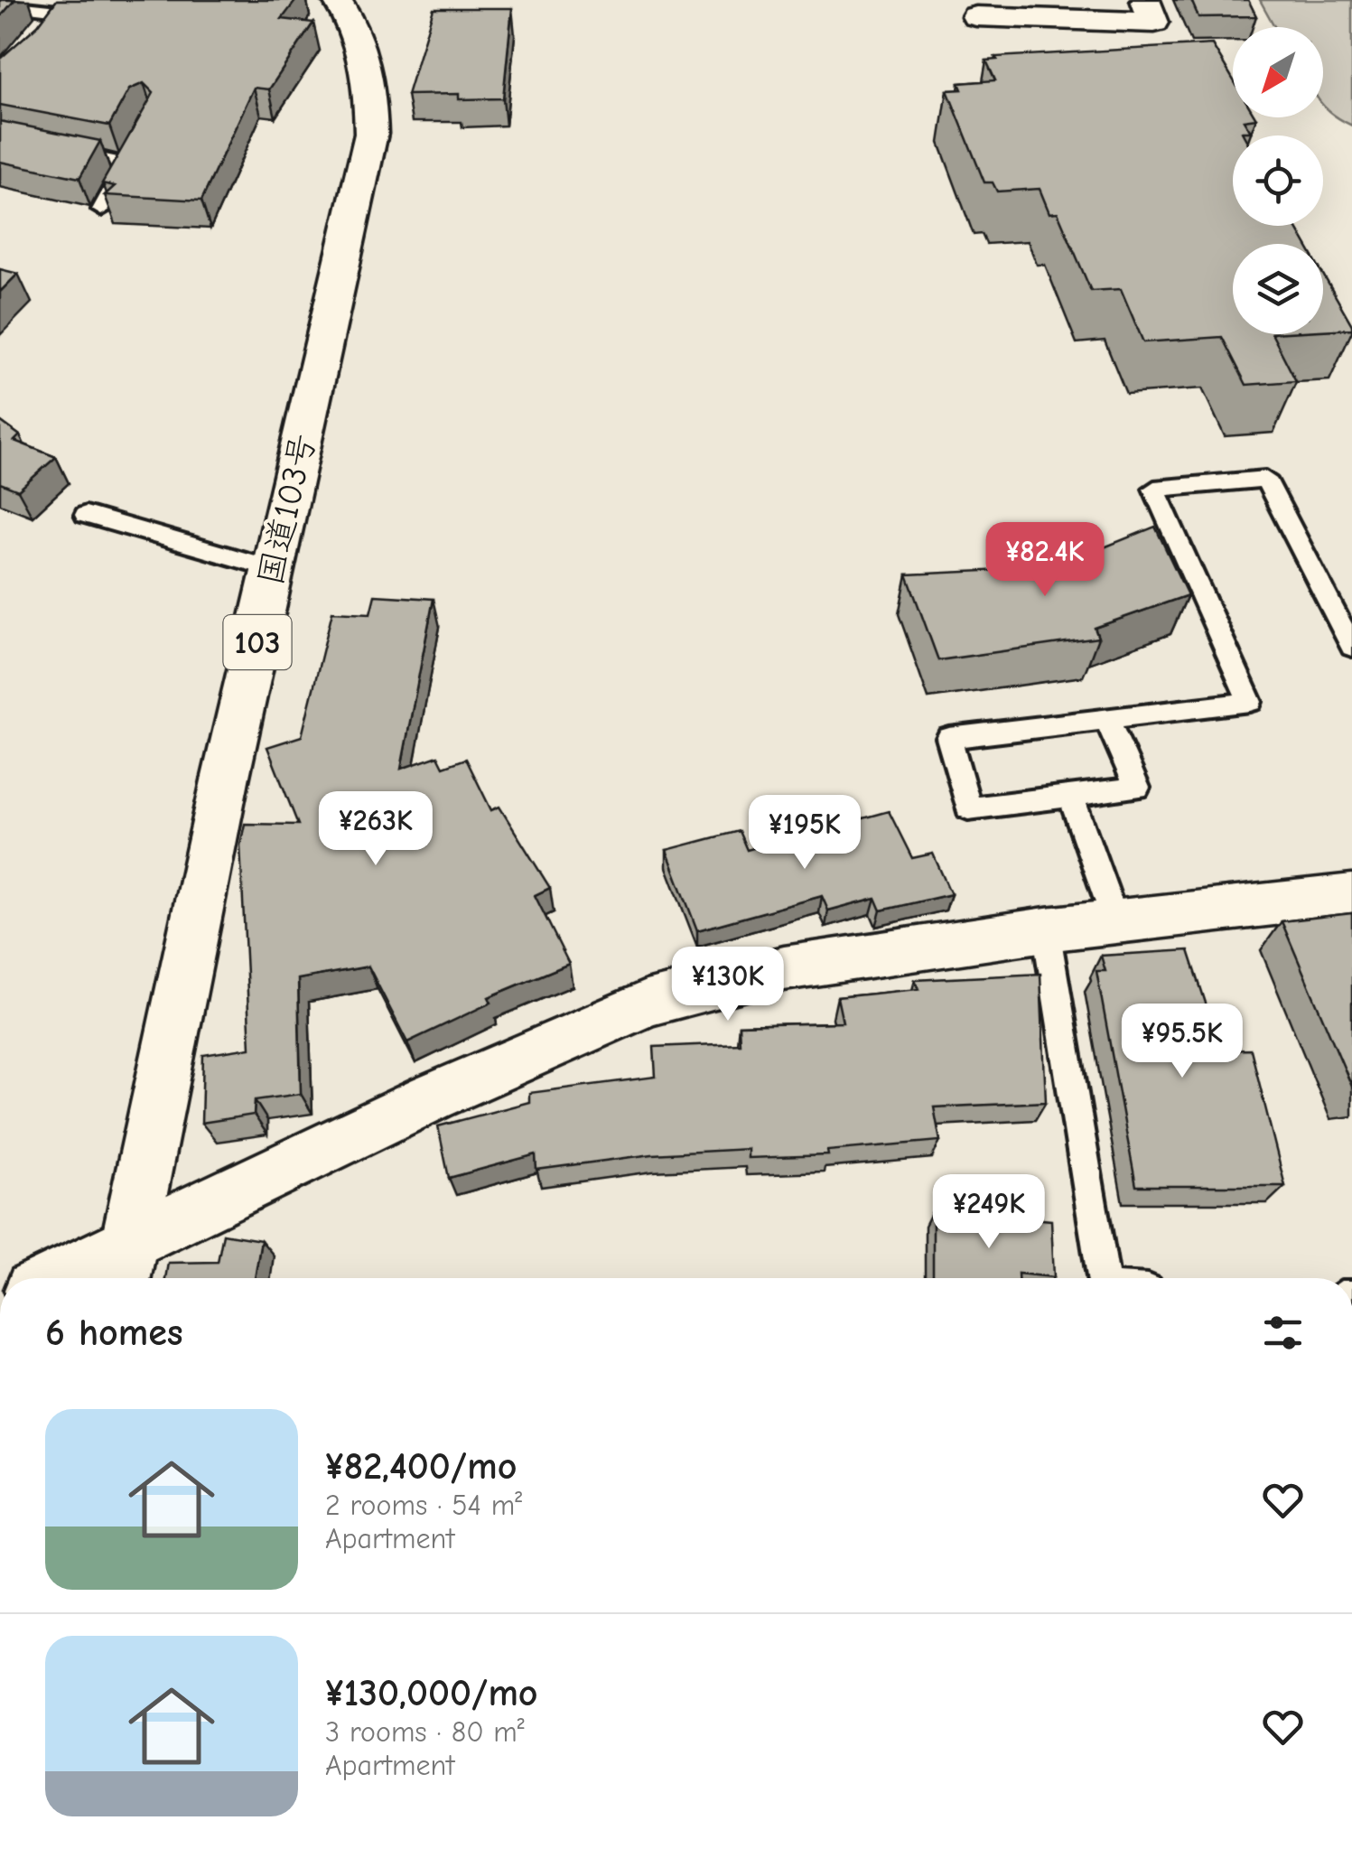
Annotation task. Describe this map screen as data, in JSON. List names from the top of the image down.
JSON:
{
  "streets": {
    "main road": ["国道103号", "103"]
  },
  "north": "bottom left",
  "page": {
    "price": [
      "¥82.4K",
      "¥263K",
      "¥195K",
      "¥130K",
      "¥95.5K",
      "¥249K"
    ],
    "heading": "6 homes",
    "list": [
      {
        "name": "¥82,400/mo",
        "note": "2 rooms · 54 m² · Apartment"
      },
      {
        "name": "¥130,000/mo",
        "note": "3 rooms · 80 m² · Apartment"
      }
    ]
  }
}
